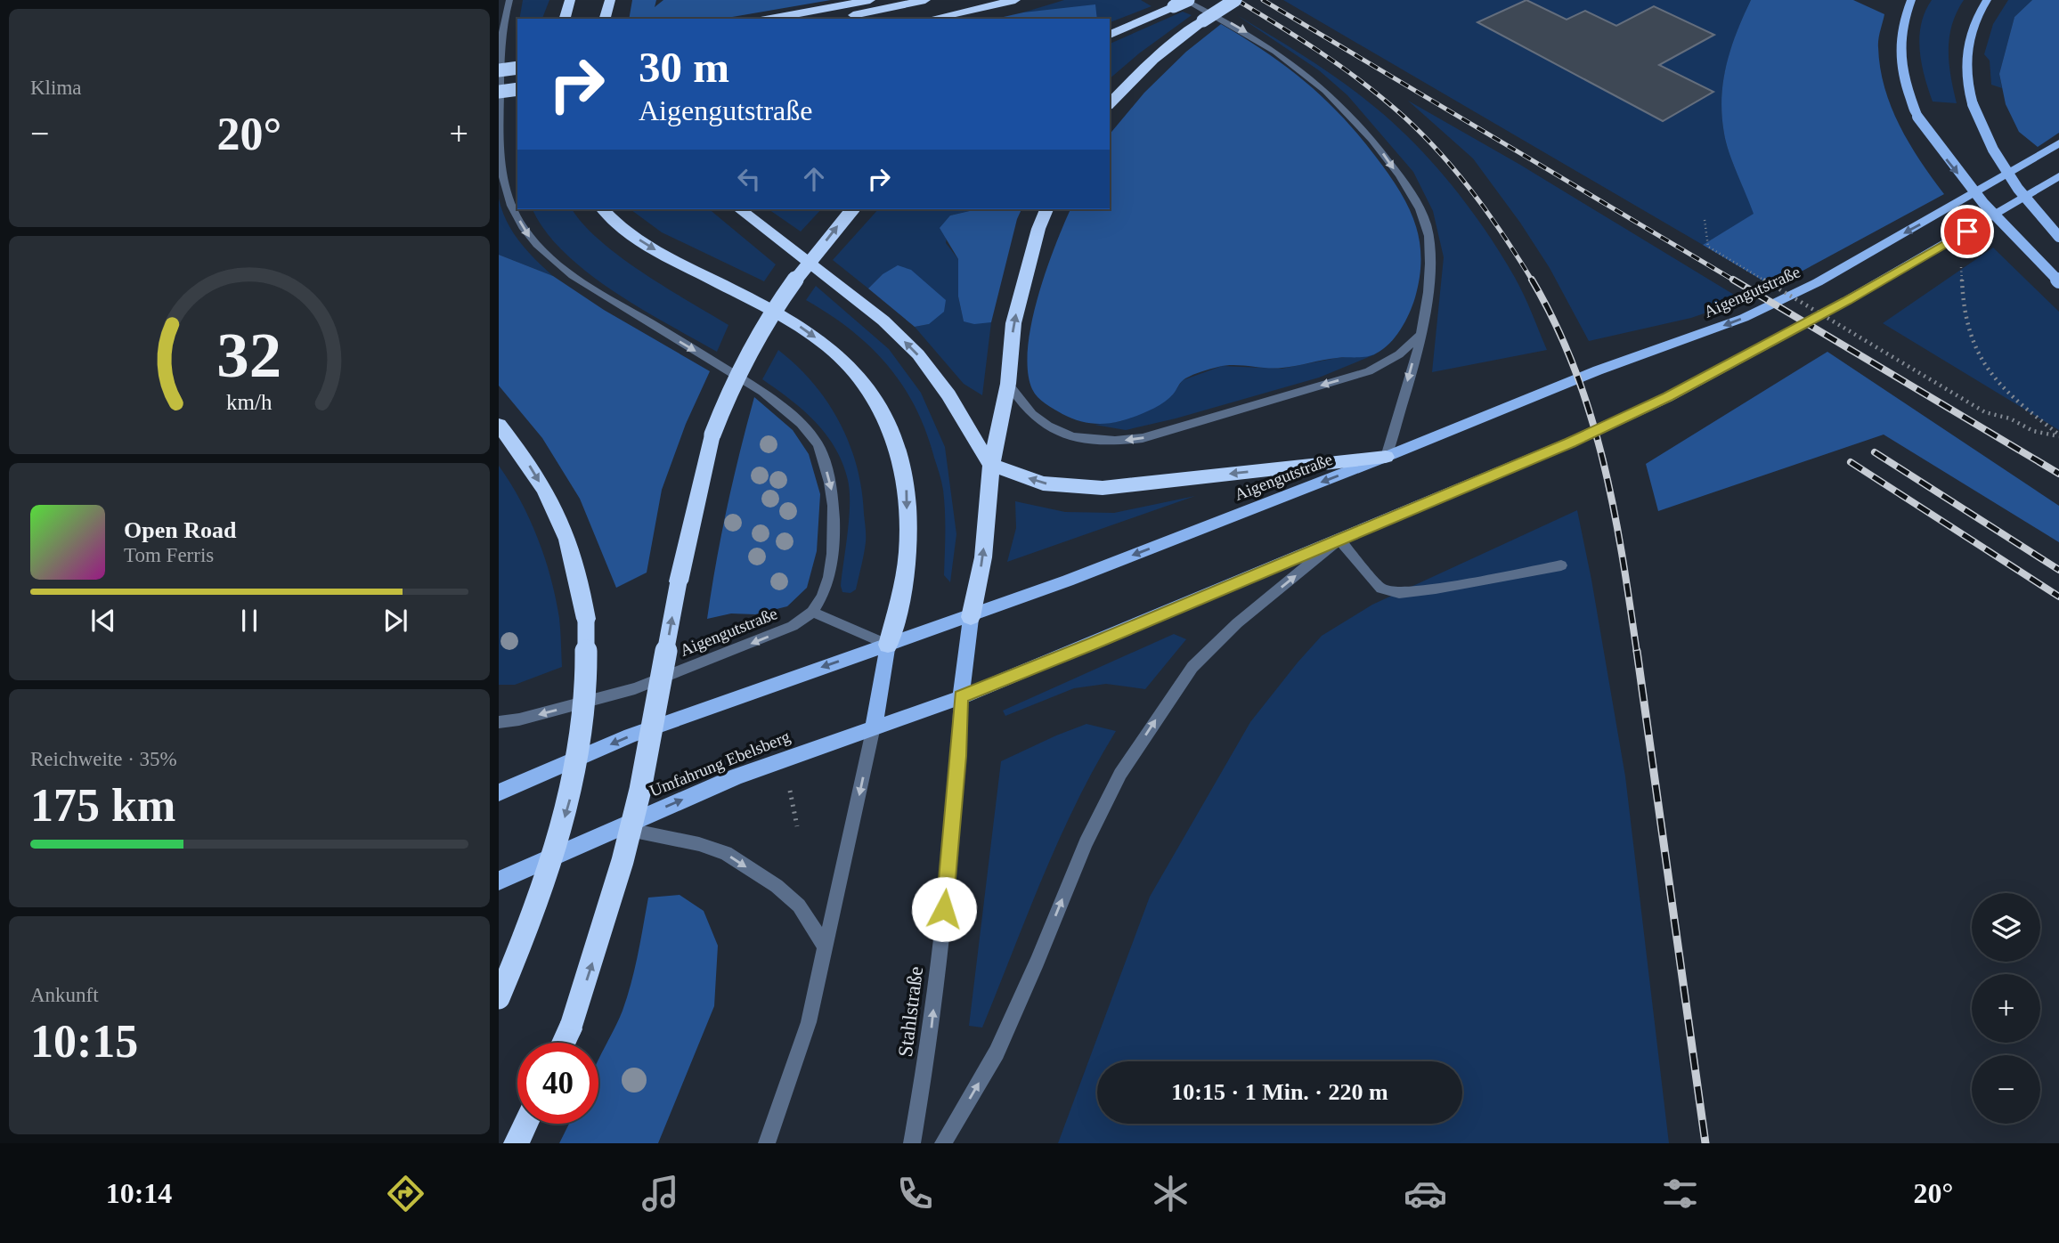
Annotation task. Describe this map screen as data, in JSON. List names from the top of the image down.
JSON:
{
  "streets": {
    "main road": ["Aigengutstraße", "Umfahrung Ebelsberg"],
    "street": ["Stahlstraße"]
  },
  "crossings": [
    ["Umfahrung Ebelsberg", "Stahlstraße"]
  ],
  "one_way": ["Aigengutstraße"],
  "page": {
    "tile": [
      "Klima",
      ["Reichweite · 35%", "175 km"],
      ["Ankunft", "10:15"]
    ],
    "turn": ["30 m", "Aigengutstraße"],
    "heat": ["−", "20°", "+"],
    "song": ["Open Road", "Tom Ferris"],
    "map_buttons": ["+", "−"],
    "limit": "40",
    "trip": "10:15 · 1 Min. · 220 m",
    "tabs": ["10:14", "20°"],
    "gauge": ["32", "km/h"]
  }
}
